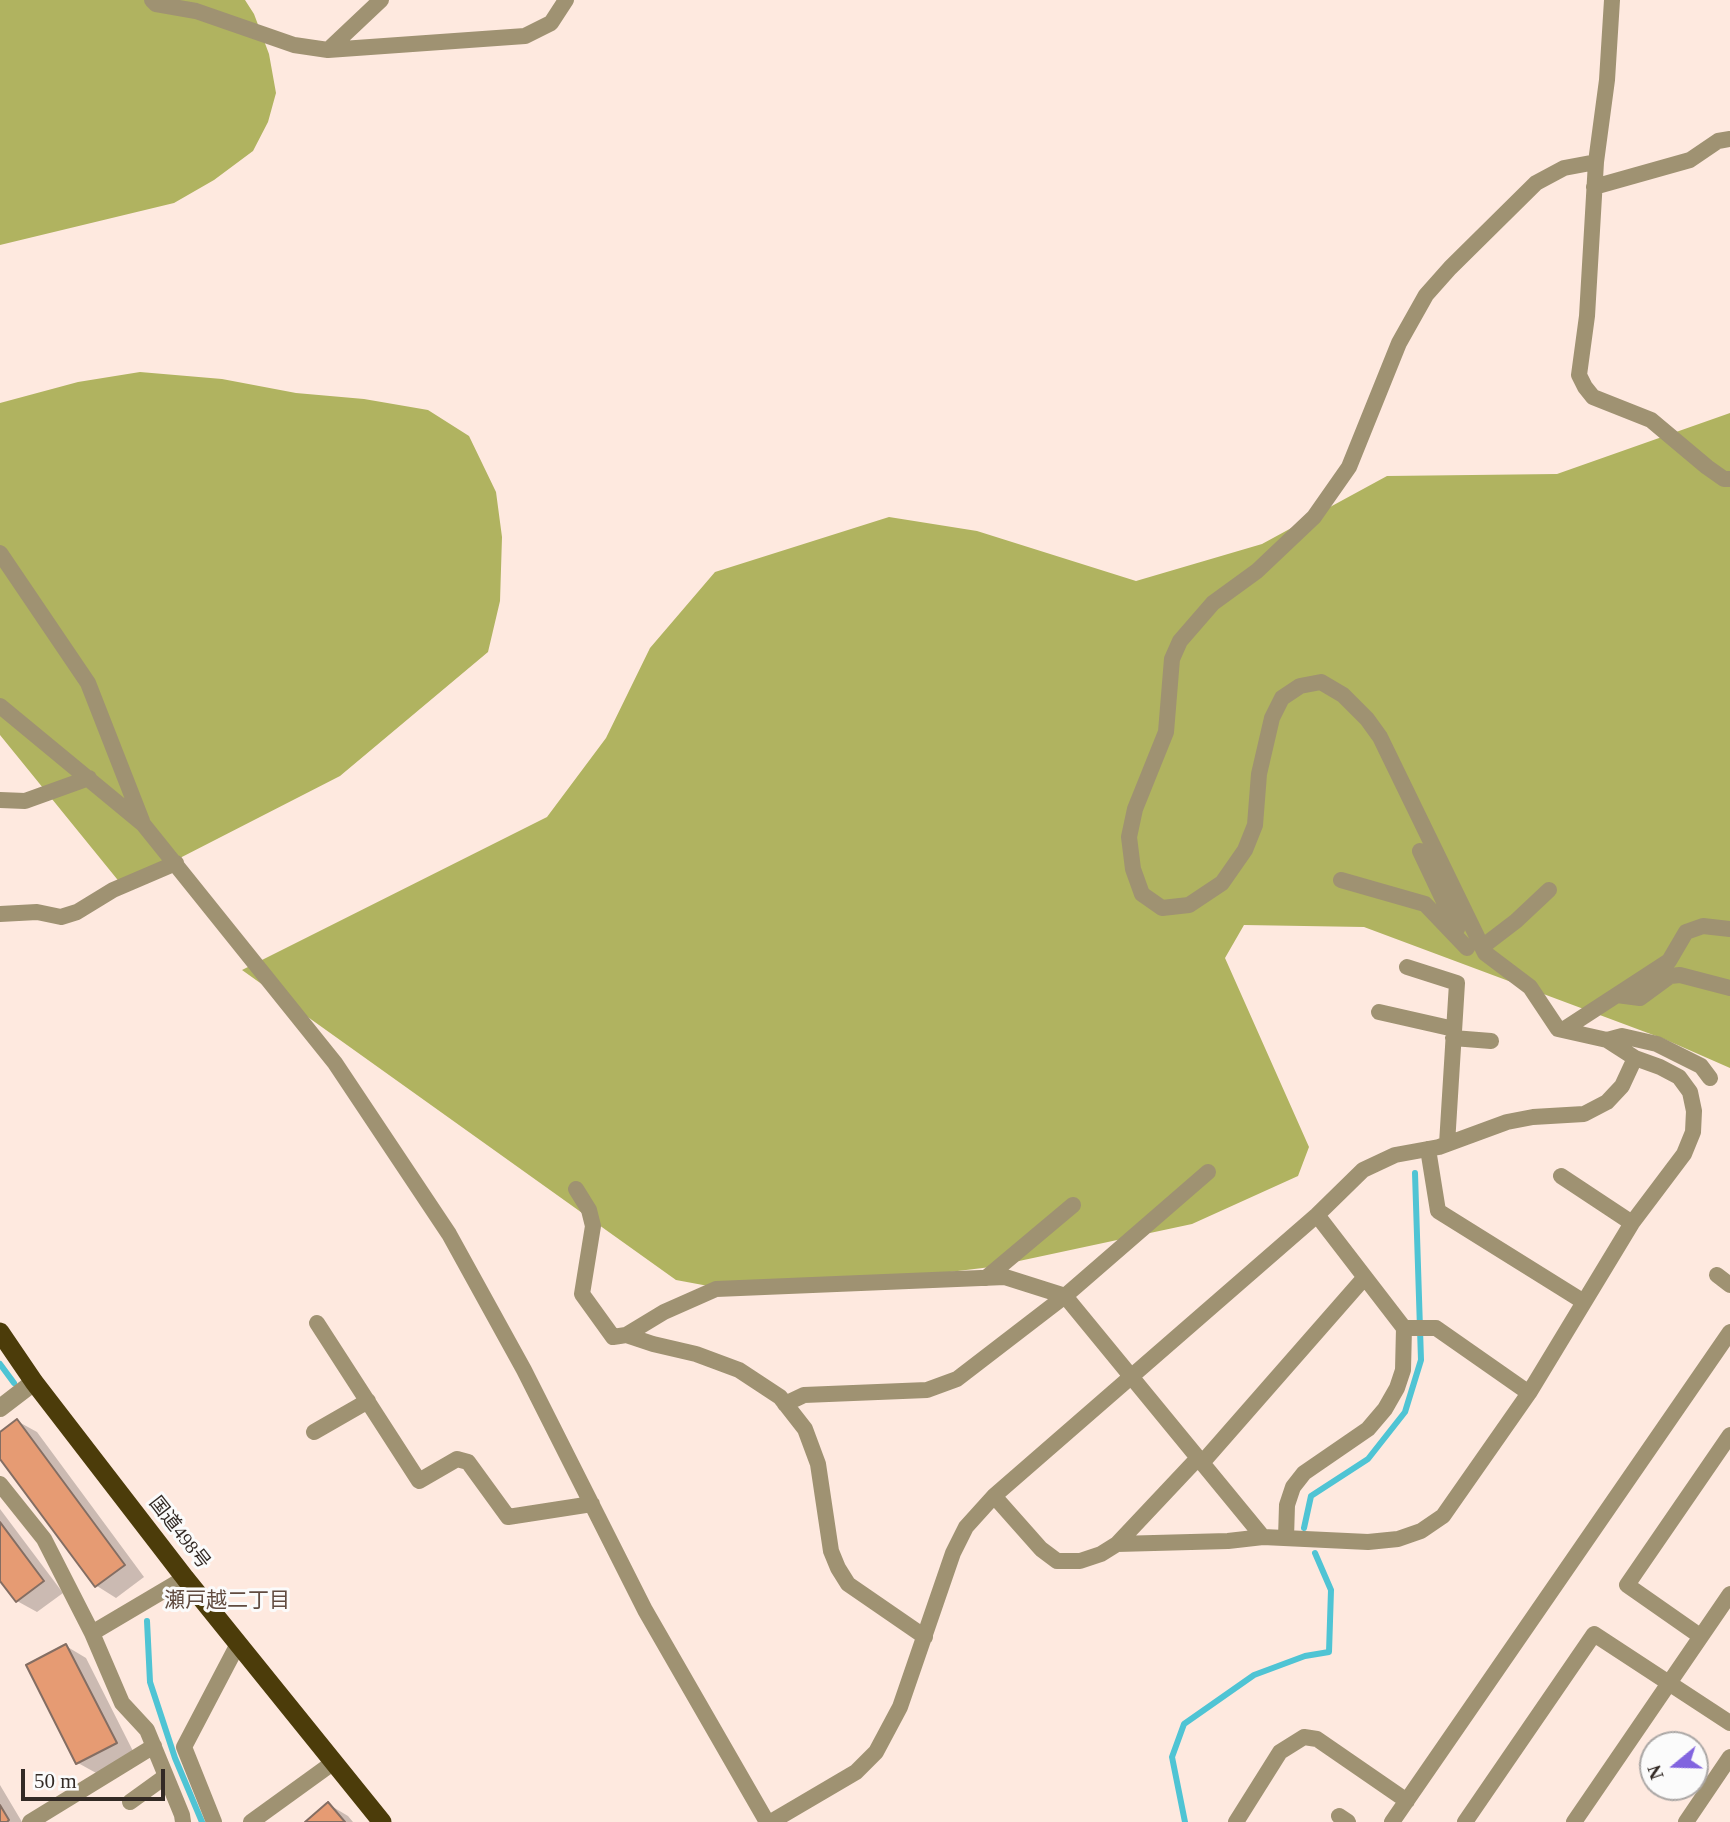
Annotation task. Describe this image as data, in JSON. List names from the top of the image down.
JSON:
{
  "streets": {
    "highway": ["国道498号"]
  },
  "districts": ["瀬戸越二丁目"],
  "scale_bar": "50 m",
  "north": "left"
}
